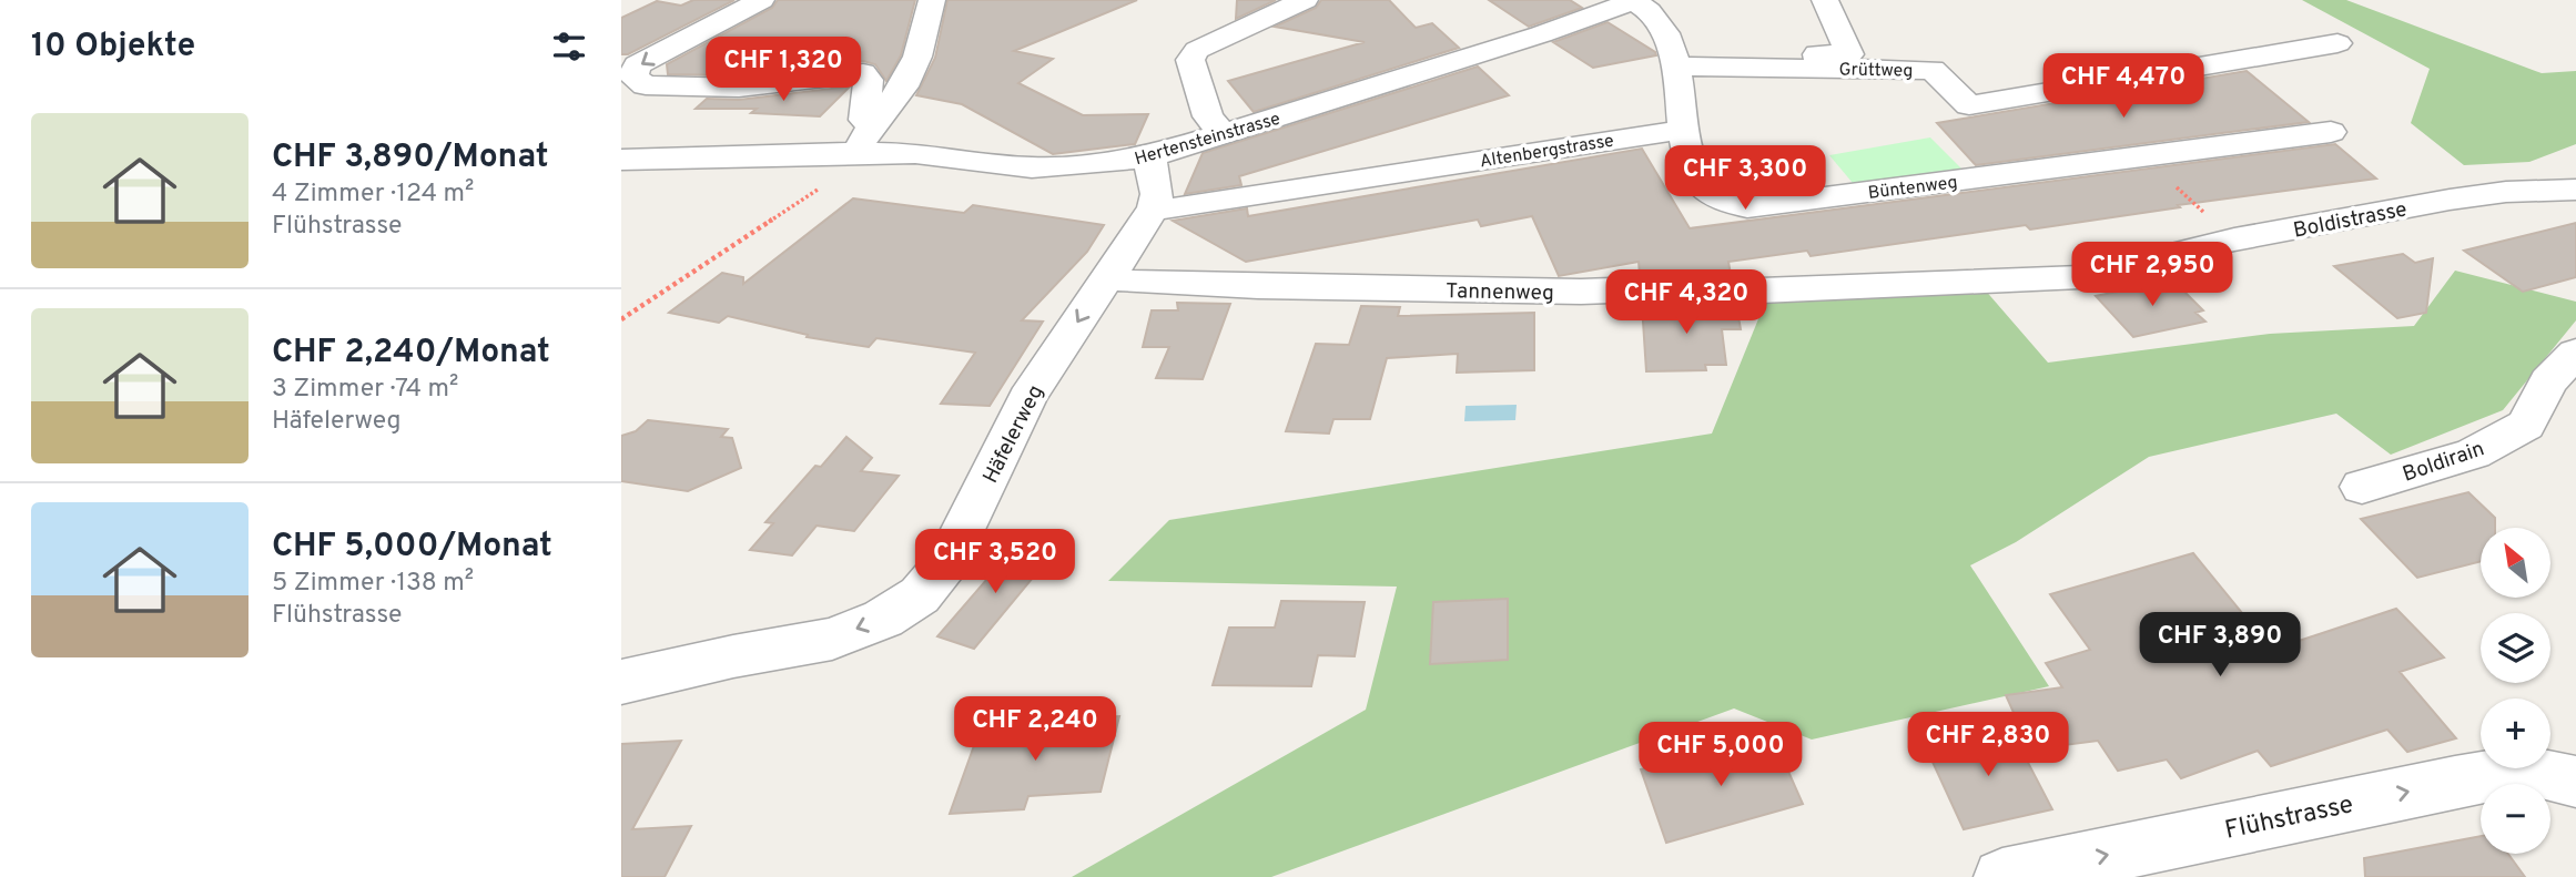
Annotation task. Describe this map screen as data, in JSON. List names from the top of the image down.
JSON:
{
  "streets": {
    "street": [
      "Grüttweg",
      "Hertensteinstrasse",
      "Altenbergstrasse",
      "Büntenweg",
      "Boldistrasse",
      "Tannenweg",
      "Häfelerweg",
      "Boldirain",
      "Flühstrasse"
    ]
  },
  "crossings": [
    ["Grüttweg", "Büntenweg"],
    ["Hertensteinstrasse", "Büntenweg"],
    ["Altenbergstrasse", "Büntenweg"],
    ["Altenbergstrasse", "Häfelerweg"],
    ["Boldistrasse", "Tannenweg"],
    ["Tannenweg", "Häfelerweg"]
  ],
  "one_way": ["Häfelerweg", "Flühstrasse"],
  "north": "top left",
  "page": {
    "heading": "10 Objekte",
    "price": [
      "CHF 1,320",
      "CHF 4,470",
      "CHF 3,300",
      "CHF 2,950",
      "CHF 4,320",
      "CHF 3,520",
      "CHF 3,890",
      "CHF 2,240",
      "CHF 2,830",
      "CHF 5,000"
    ],
    "list": [
      {
        "name": "CHF 3,890/Monat",
        "note": "4 Zimmer · 124 m² · Flühstrasse"
      },
      {
        "name": "CHF 2,240/Monat",
        "note": "3 Zimmer · 74 m² · Häfelerweg"
      },
      {
        "name": "CHF 5,000/Monat",
        "note": "5 Zimmer · 138 m² · Flühstrasse"
      }
    ],
    "map_buttons": ["+", "−"]
  }
}
